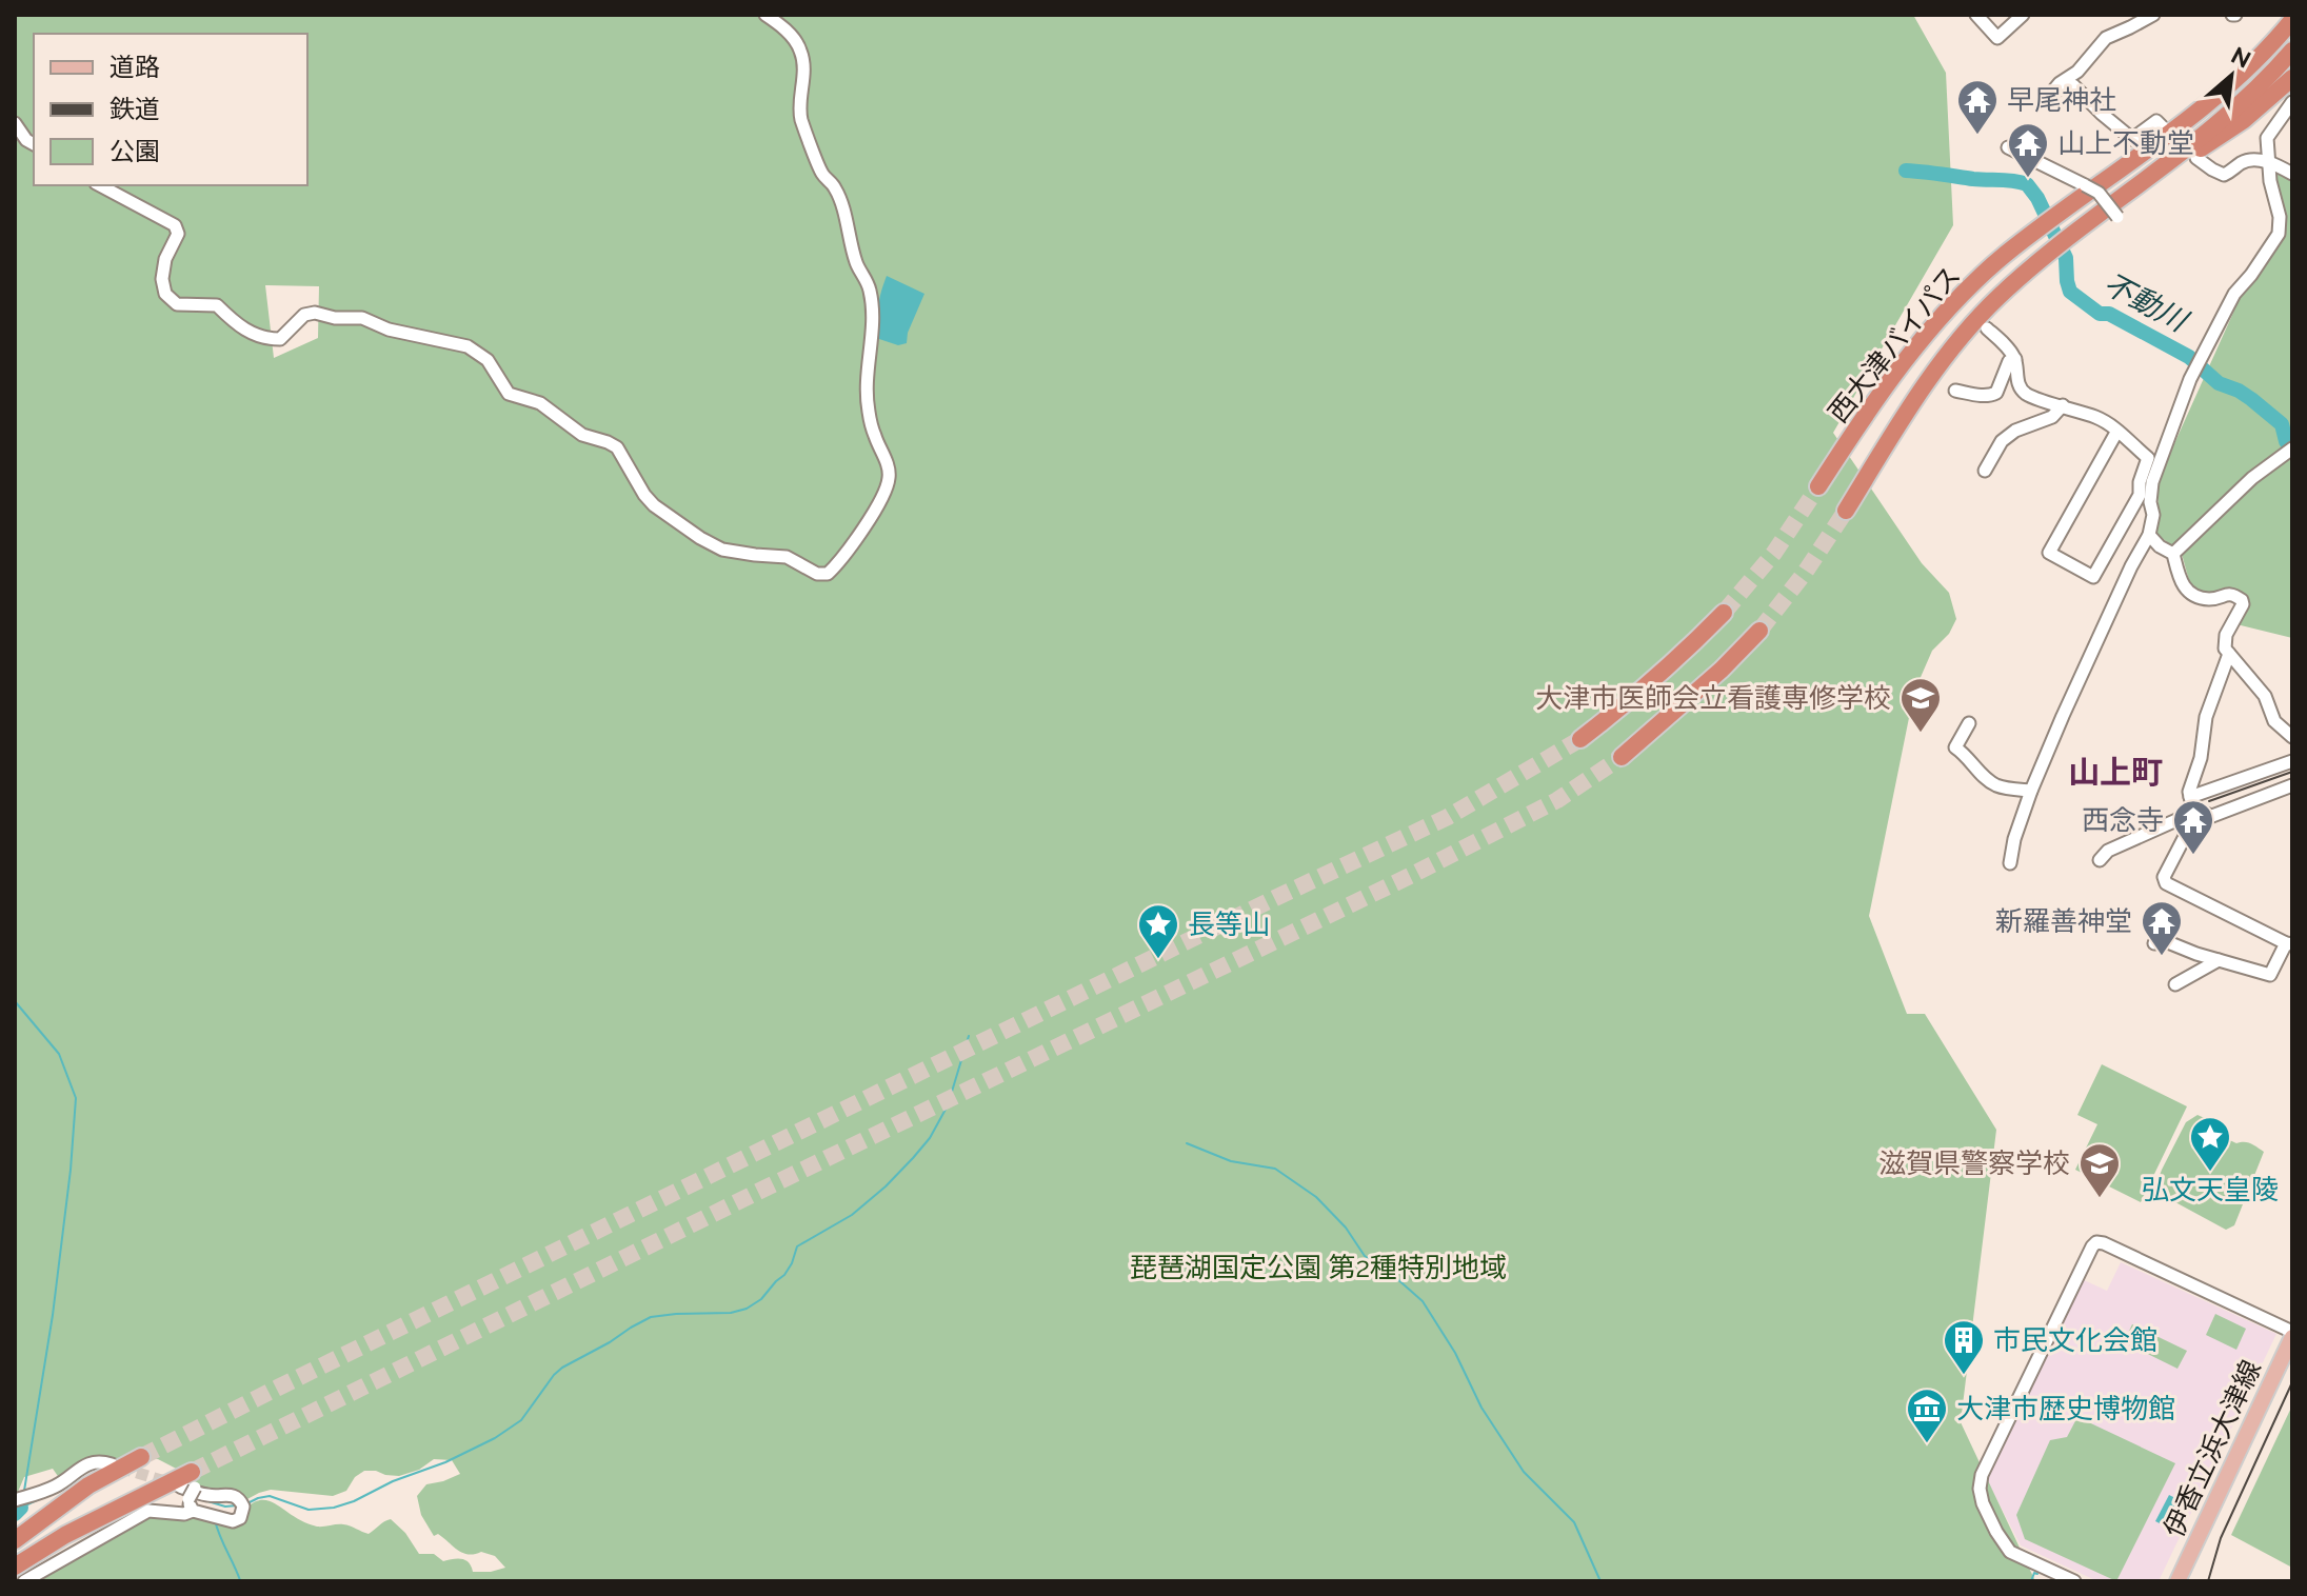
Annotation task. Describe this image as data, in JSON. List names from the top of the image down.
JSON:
{
  "streets": {
    "highway": ["西大津バイパス"],
    "main road": ["伊香立浜大津線"]
  },
  "districts": ["山上町"],
  "water": ["不動川"],
  "parks": ["琵琶湖国定公園 第2種特別地域"],
  "places": {
    "temple": [
      "早尾神社",
      "山上不動堂",
      "西念寺",
      "新羅善神堂"
    ],
    "school or university": ["大津市医師会立看護専修学校", "滋賀県警察学校"],
    "place": ["長等山", "弘文天皇陵"],
    "building": ["市民文化会館"],
    "museum": ["大津市歴史博物館"]
  },
  "legend": ["道路", "鉄道", "公園"],
  "north": "top right"
}
